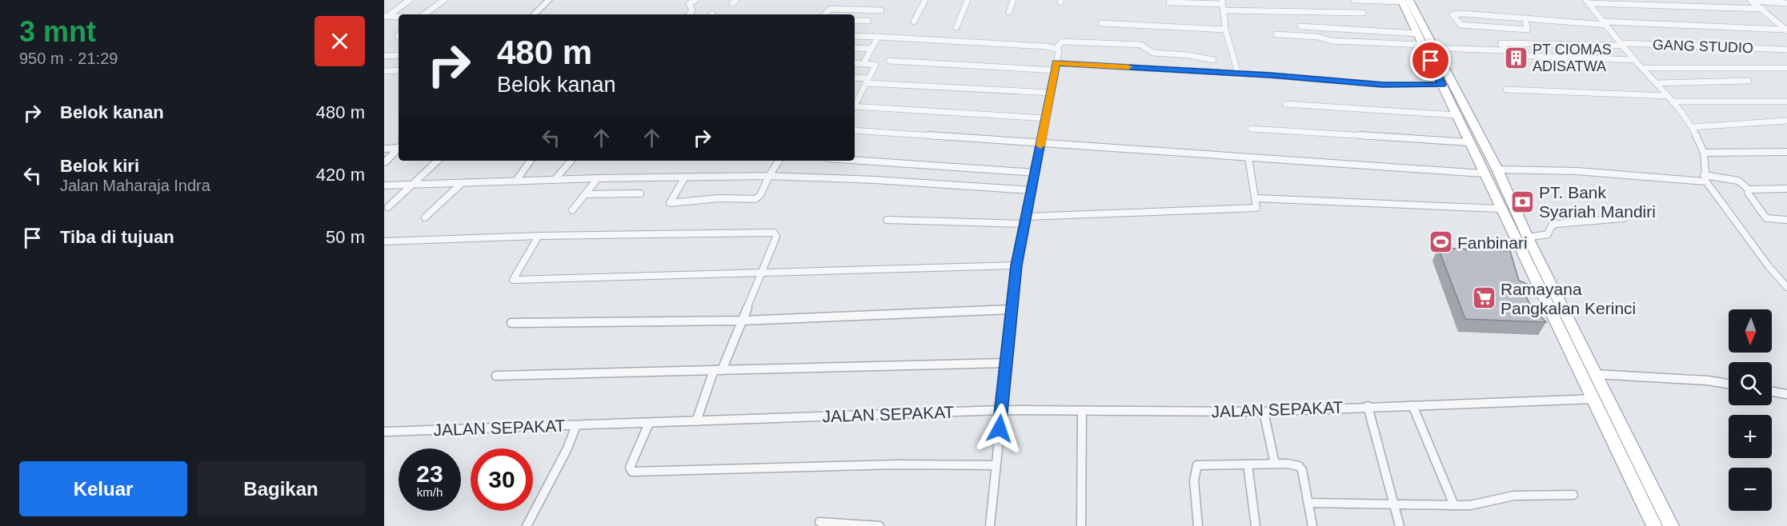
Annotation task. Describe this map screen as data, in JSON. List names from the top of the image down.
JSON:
{
  "streets": {
    "street": ["GANG STUDIO", "JALAN SEPAKAT"]
  },
  "places": {
    "building": ["PT CIOMAS ADISATWA"],
    "bank": ["PT. Bank Syariah Mandiri"],
    "sports": ["Fanbinari"],
    "supermarket": ["Ramayana Pangkalan Kerinci"]
  },
  "north": "bottom",
  "page": {
    "heading": ["3 mnt", "950 m · 21:29"],
    "turn": ["480 m", "Belok kanan"],
    "list": [
      {
        "name": "Belok kanan",
        "value": "480 m"
      },
      {
        "name": "Belok kiri",
        "note": "Jalan Maharaja Indra",
        "value": "420 m"
      },
      {
        "name": "Tiba di tujuan",
        "value": "50 m"
      }
    ],
    "map_buttons": ["+", "−"],
    "speed": "23 km/h",
    "limit": "30",
    "buttons": ["Keluar", "Bagikan"]
  }
}
